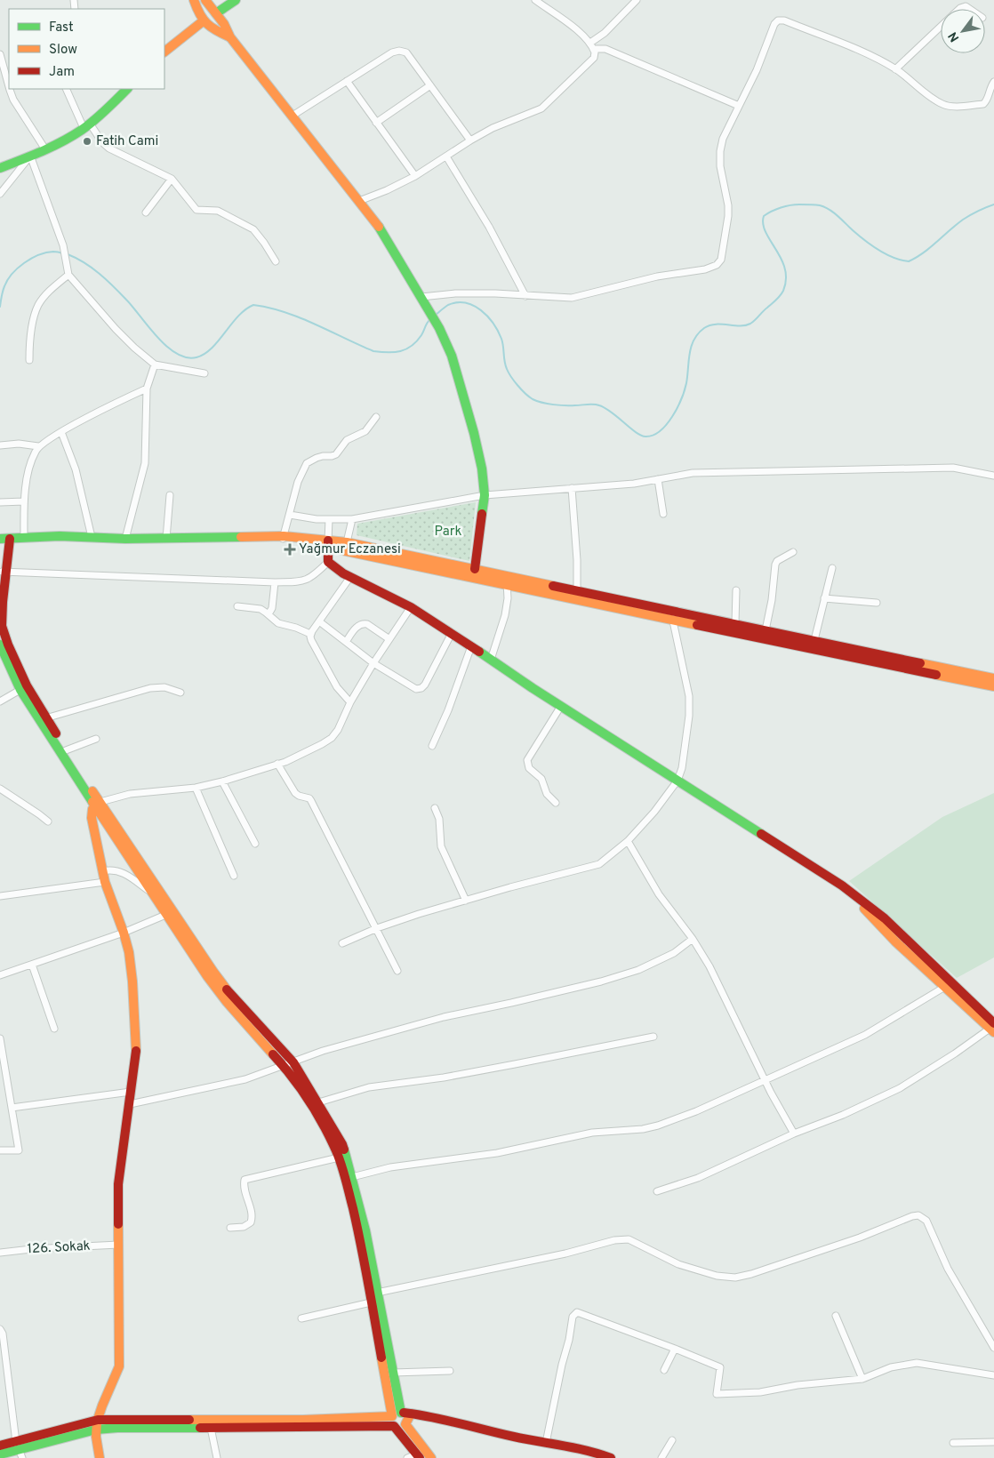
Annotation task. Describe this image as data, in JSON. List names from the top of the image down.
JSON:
{
  "streets": {
    "street": ["126. Sokak"]
  },
  "parks": ["Park"],
  "places": {
    "other": ["Fatih Cami"],
    "health": ["Yağmur Eczanesi"]
  },
  "legend": ["Fast", "Slow", "Jam"],
  "north": "bottom left"
}
